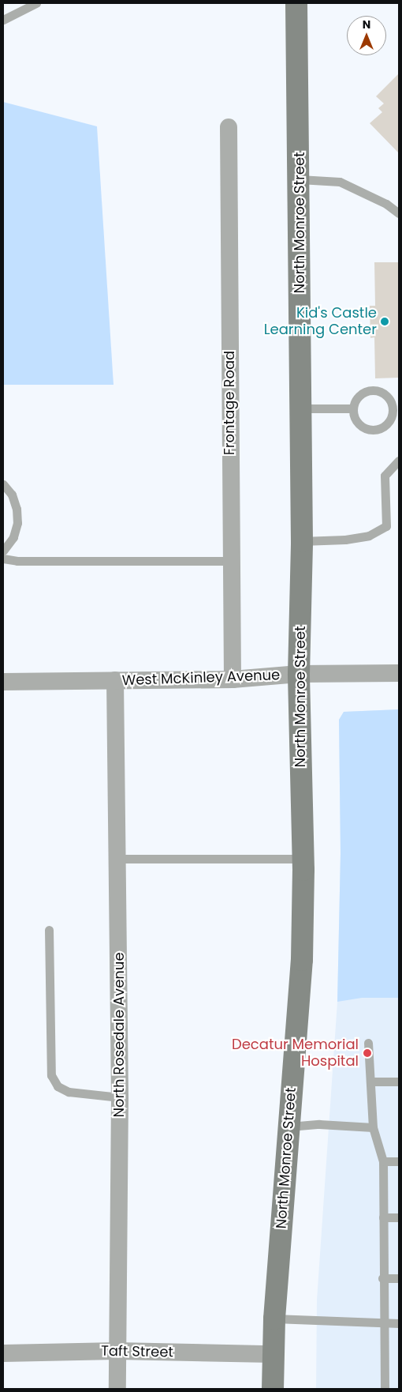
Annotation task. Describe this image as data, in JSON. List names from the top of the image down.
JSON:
{
  "streets": {
    "street": [
      "North Monroe Street",
      "Frontage Road",
      "West McKinley Avenue",
      "North Rosedale Avenue",
      "Taft Street"
    ]
  },
  "crossings": [
    ["North Monroe Street", "West McKinley Avenue"],
    ["North Monroe Street", "Taft Street"],
    ["Frontage Road", "West McKinley Avenue"],
    ["West McKinley Avenue", "North Rosedale Avenue"],
    ["North Rosedale Avenue", "Taft Street"]
  ],
  "places": ["Kid's Castle Learning Center", "Decatur Memorial Hospital"],
  "north": "top"
}
